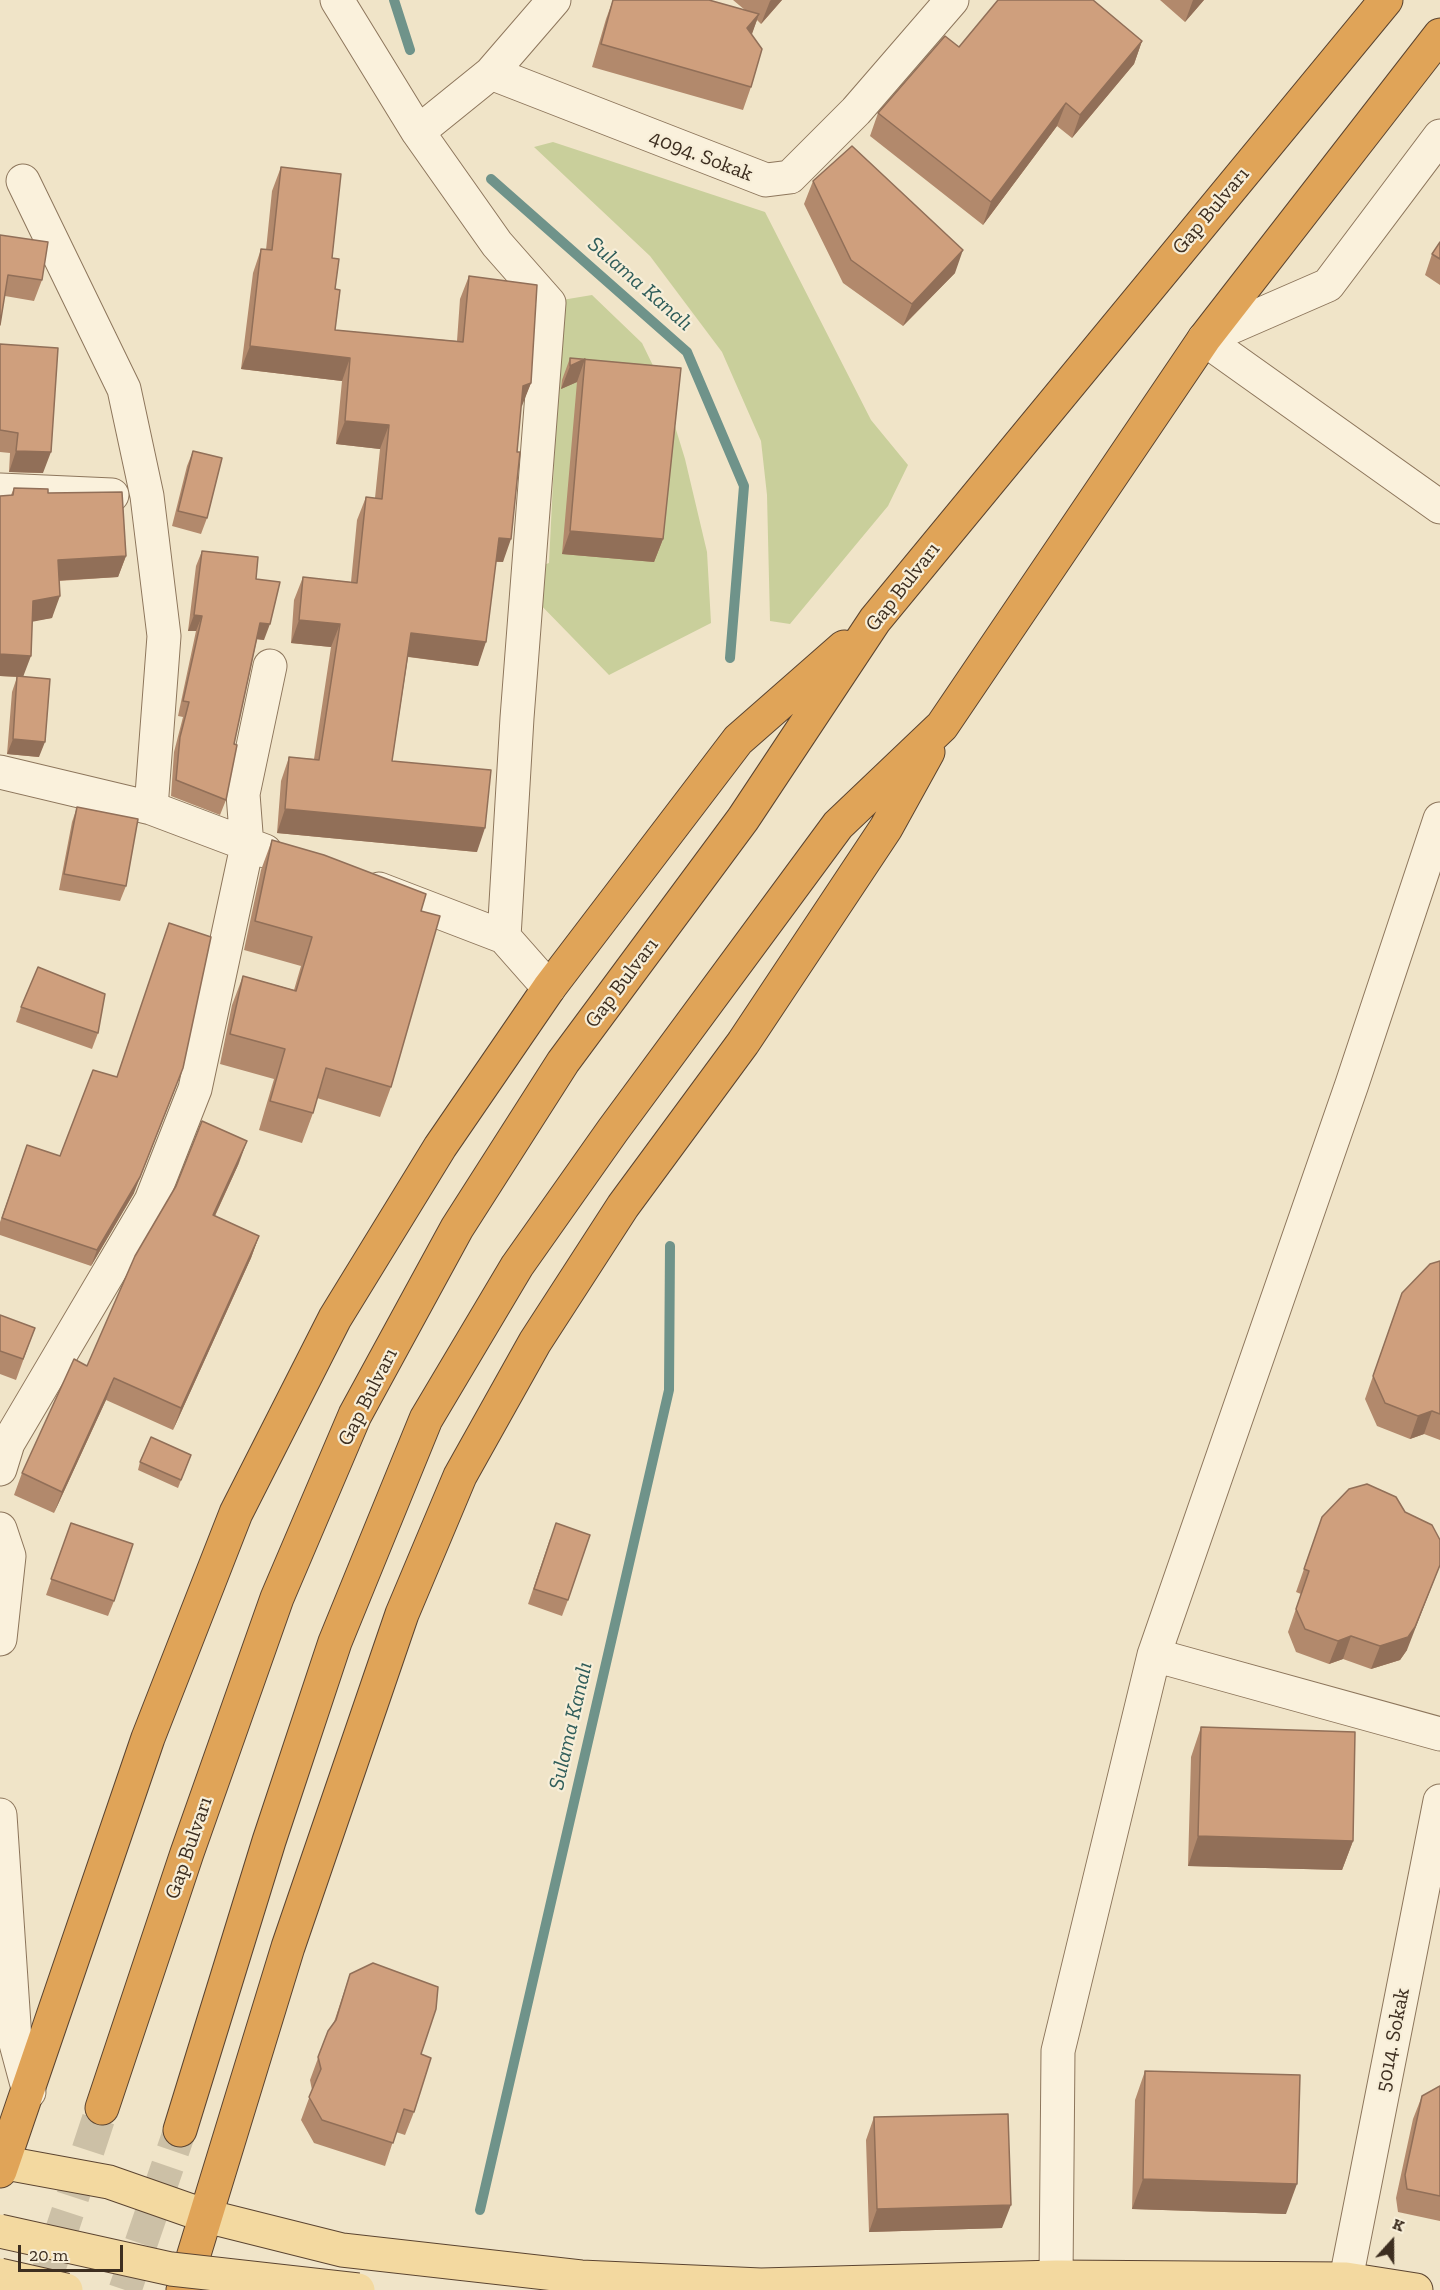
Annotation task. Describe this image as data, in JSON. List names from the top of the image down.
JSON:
{
  "streets": {
    "highway": ["Gap Bulvarı"],
    "street": ["4094. Sokak", "5014. Sokak"]
  },
  "water": ["Sulama Kanalı"],
  "scale_bar": "20 m",
  "north": "top"
}
